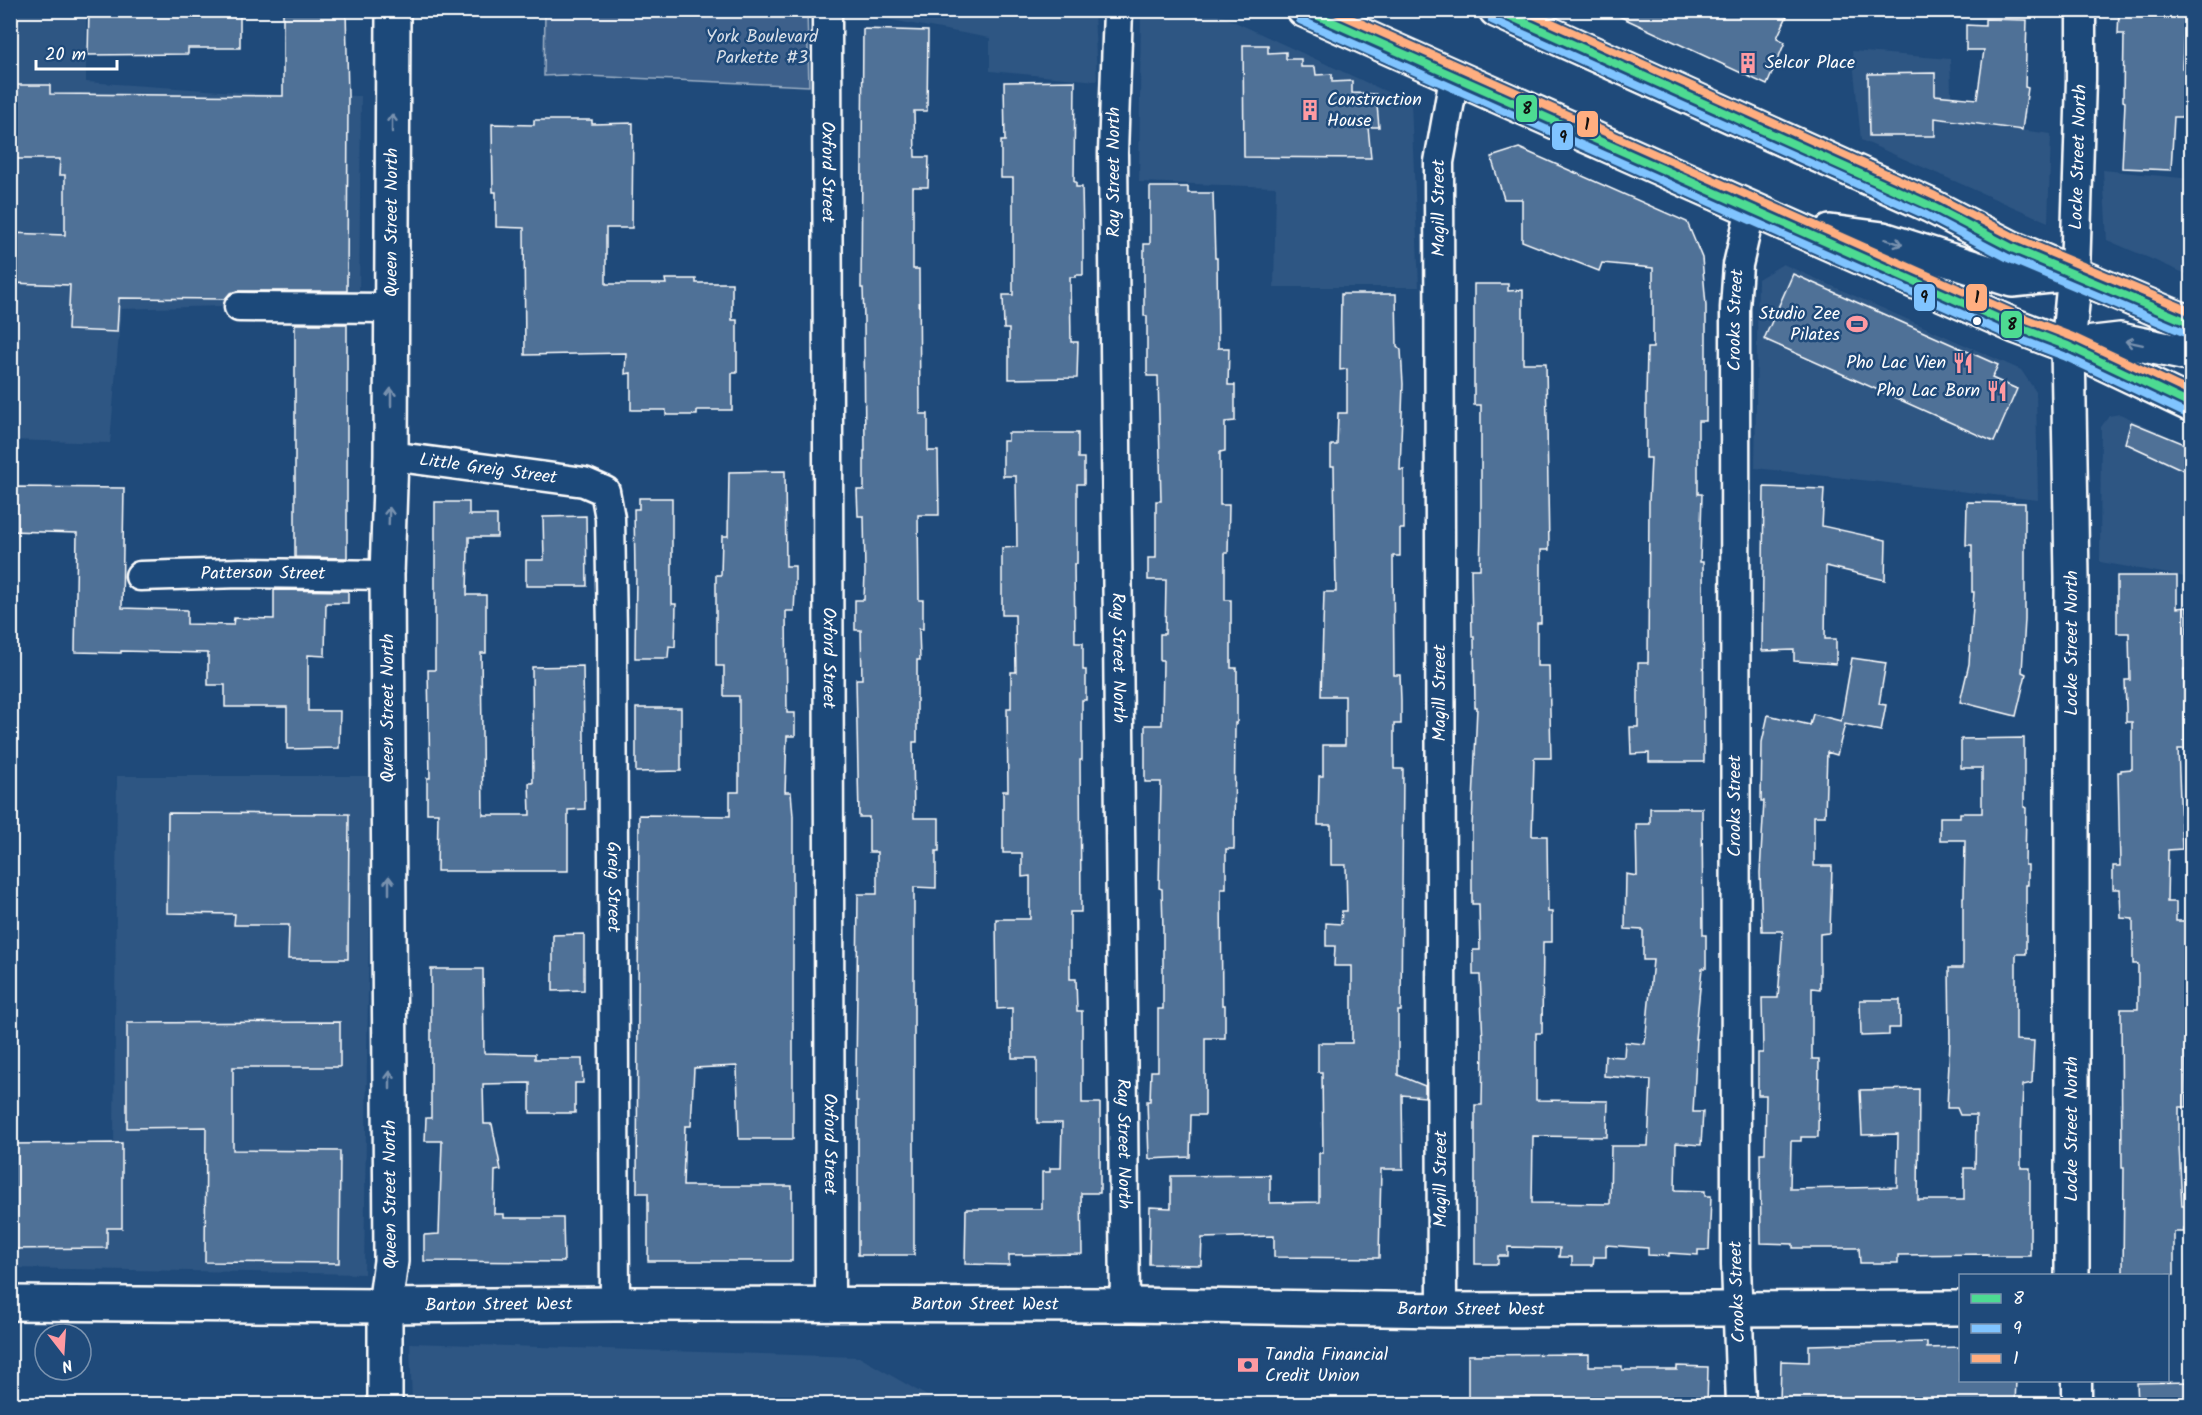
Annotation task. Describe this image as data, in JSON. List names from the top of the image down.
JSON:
{
  "streets": {
    "street": [
      "Locke Street North",
      "Oxford Street",
      "Ray Street North",
      "Magill Street",
      "Queen Street North",
      "Crooks Street",
      "Little Greig Street",
      "Patterson Street",
      "Greig Street",
      "Barton Street West"
    ]
  },
  "crossings": [
    ["Oxford Street", "Barton Street West"],
    ["Ray Street North", "Barton Street West"],
    ["Magill Street", "Barton Street West"],
    ["Queen Street North", "Little Greig Street"],
    ["Queen Street North", "Patterson Street"],
    ["Queen Street North", "Barton Street West"],
    ["Crooks Street", "Barton Street West"],
    ["Little Greig Street", "Greig Street"],
    ["Greig Street", "Barton Street West"]
  ],
  "one_way": ["Queen Street North"],
  "parks": ["York Boulevard Parkette #3"],
  "places": {
    "building": ["Selcor Place", "Construction House"],
    "sports": ["Studio Zee Pilates"],
    "restaurant": ["Pho Lac Vien", "Pho Lac Born"],
    "bank": ["Tandia Financial Credit Union"]
  },
  "lines": ["transit line 8", "transit line 1", "transit line 9"],
  "legend": ["8", "9", "1"],
  "scale_bar": "20 m",
  "north": "bottom"
}
